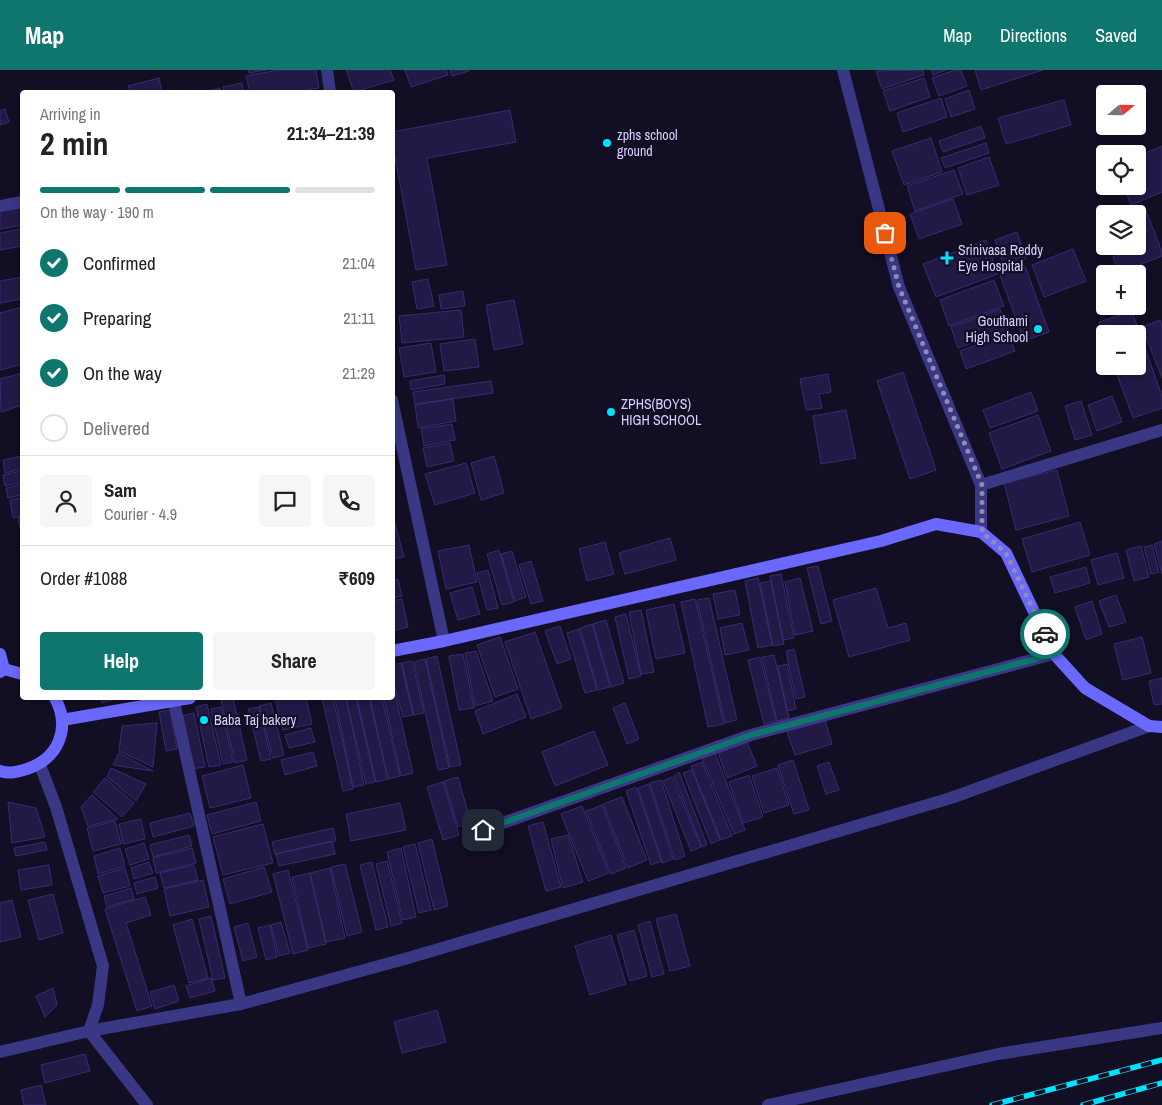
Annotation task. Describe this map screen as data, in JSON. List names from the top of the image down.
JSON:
{
  "places": {
    "other": [
      "zphs school ground",
      "Gouthami High School",
      "ZPHS(BOYS) HIGH SCHOOL",
      "Baba Taj bakery"
    ],
    "health": ["Srinivasa Reddy Eye Hospital"]
  },
  "north": "right",
  "page": {
    "header": "Map",
    "nav": ["Map", "Directions", "Saved"],
    "map_buttons": ["+", "−"],
    "heading": ["2 min", "Arriving in", "21:34–21:39"],
    "panel": [
      "Sam",
      "Courier · 4.9",
      "Order #1088",
      "₹609"
    ],
    "bar": "On the way · 190 m",
    "list": [
      ["Confirmed", "21:04"],
      ["Preparing", "21:11"],
      ["On the way", "21:29"],
      "Delivered"
    ],
    "buttons": ["Help", "Share"]
  }
}
